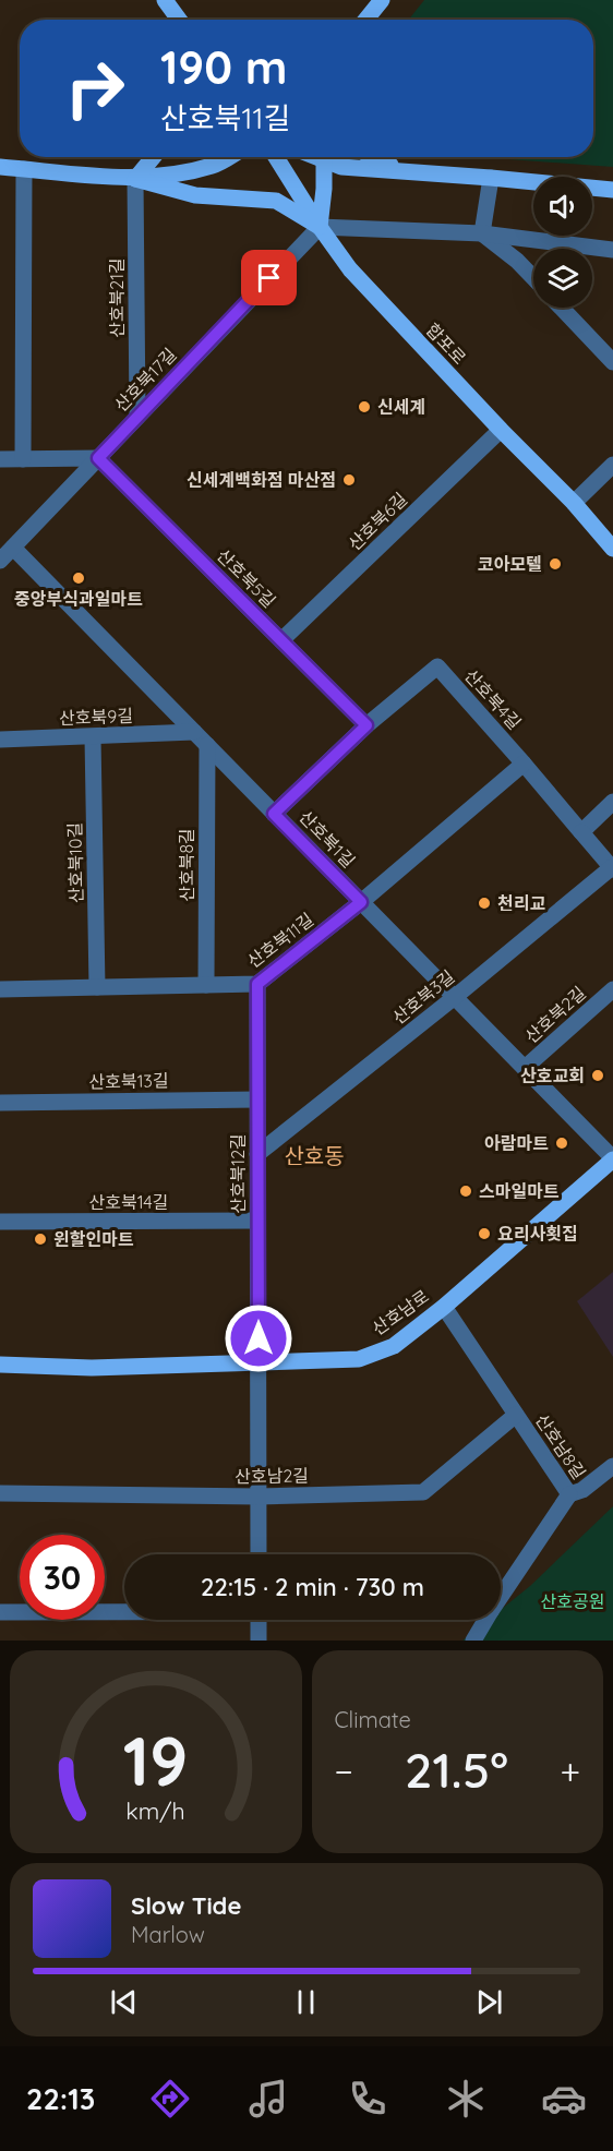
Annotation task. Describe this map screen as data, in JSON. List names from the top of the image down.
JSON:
{
  "streets": {
    "main road": ["합포로", "산호남로"],
    "street": [
      "산호북21길",
      "산호북17길",
      "산호북6길",
      "산호북5길",
      "산호북4길",
      "산호북9길",
      "산호북1길",
      "산호북10길",
      "산호북8길",
      "산호북11길",
      "산호북3길",
      "산호북2길",
      "산호북13길",
      "산호북12길",
      "산호북14길",
      "산호남8길",
      "산호남2길"
    ]
  },
  "crossings": [
    ["산호북21길", "산호북17길"],
    ["합포로", "산호북17길"],
    ["합포로", "산호북6길"],
    ["산호북17길", "산호북5길"],
    ["산호북17길", "산호북1길"],
    ["산호북6길", "산호북5길"],
    ["산호북5길", "산호북4길"],
    ["산호북4길", "산호북1길"],
    ["산호북4길", "산호북11길"],
    ["산호북4길", "산호북3길"],
    ["산호북9길", "산호북1길"],
    ["산호북9길", "산호북10길"],
    ["산호북1길", "산호북8길"],
    ["산호북1길", "산호북11길"],
    ["산호북1길", "산호북3길"],
    ["산호북1길", "산호북2길"],
    ["산호북1길", "산호남로"],
    ["산호북10길", "산호북11길"],
    ["산호북8길", "산호북11길"],
    ["산호북11길", "산호북12길"],
    ["산호북3길", "산호북12길"],
    ["산호북13길", "산호북12길"],
    ["산호북12길", "산호북14길"],
    ["산호북12길", "산호남로"],
    ["산호북12길", "산호남2길"],
    ["산호남로", "산호남8길"],
    ["산호남8길", "산호남2길"]
  ],
  "districts": ["산호동"],
  "parks": ["산호공원"],
  "places": [
    "신세계",
    "신세계백화점 마산점",
    "코아모텔",
    "중앙부식과일마트",
    "천리교",
    "산호교회",
    "아람마트",
    "스마일마트",
    "요리사횟집",
    "윈할인마트"
  ],
  "page": {
    "turn": ["190 m", "산호북11길"],
    "limit": "30",
    "trip": "22:15 · 2 min · 730 m",
    "tile": "Climate",
    "heat": ["−", "21.5°", "+"],
    "song": ["Slow Tide", "Marlow"],
    "tabs": "22:13",
    "gauge": ["19", "km/h"]
  }
}
